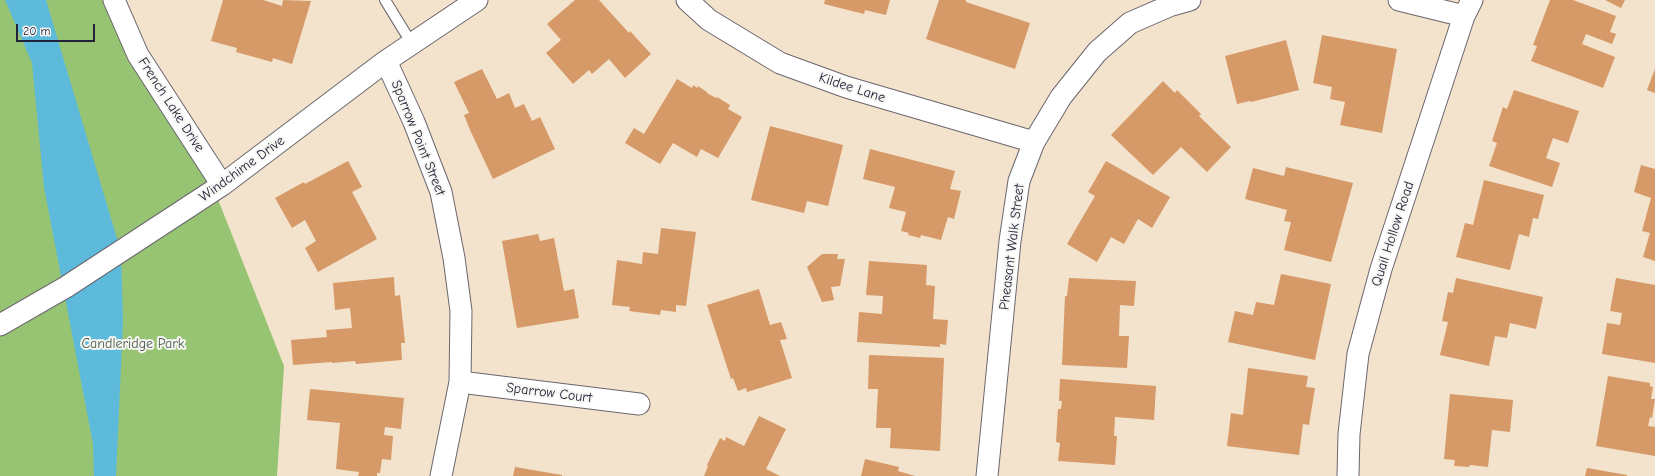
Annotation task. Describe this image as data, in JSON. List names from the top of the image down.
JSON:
{
  "streets": {
    "street": [
      "Kildee Lane",
      "French Lake Drive",
      "Sparrow Point Street",
      "Windchime Drive",
      "Quail Hollow Road",
      "Pheasant Walk Street",
      "Sparrow Court"
    ]
  },
  "crossings": [
    ["Kildee Lane", "Pheasant Walk Street"],
    ["French Lake Drive", "Windchime Drive"],
    ["Sparrow Point Street", "Windchime Drive"],
    ["Sparrow Point Street", "Sparrow Court"]
  ],
  "parks": ["Candleridge Park"],
  "scale_bar": "20 m"
}
